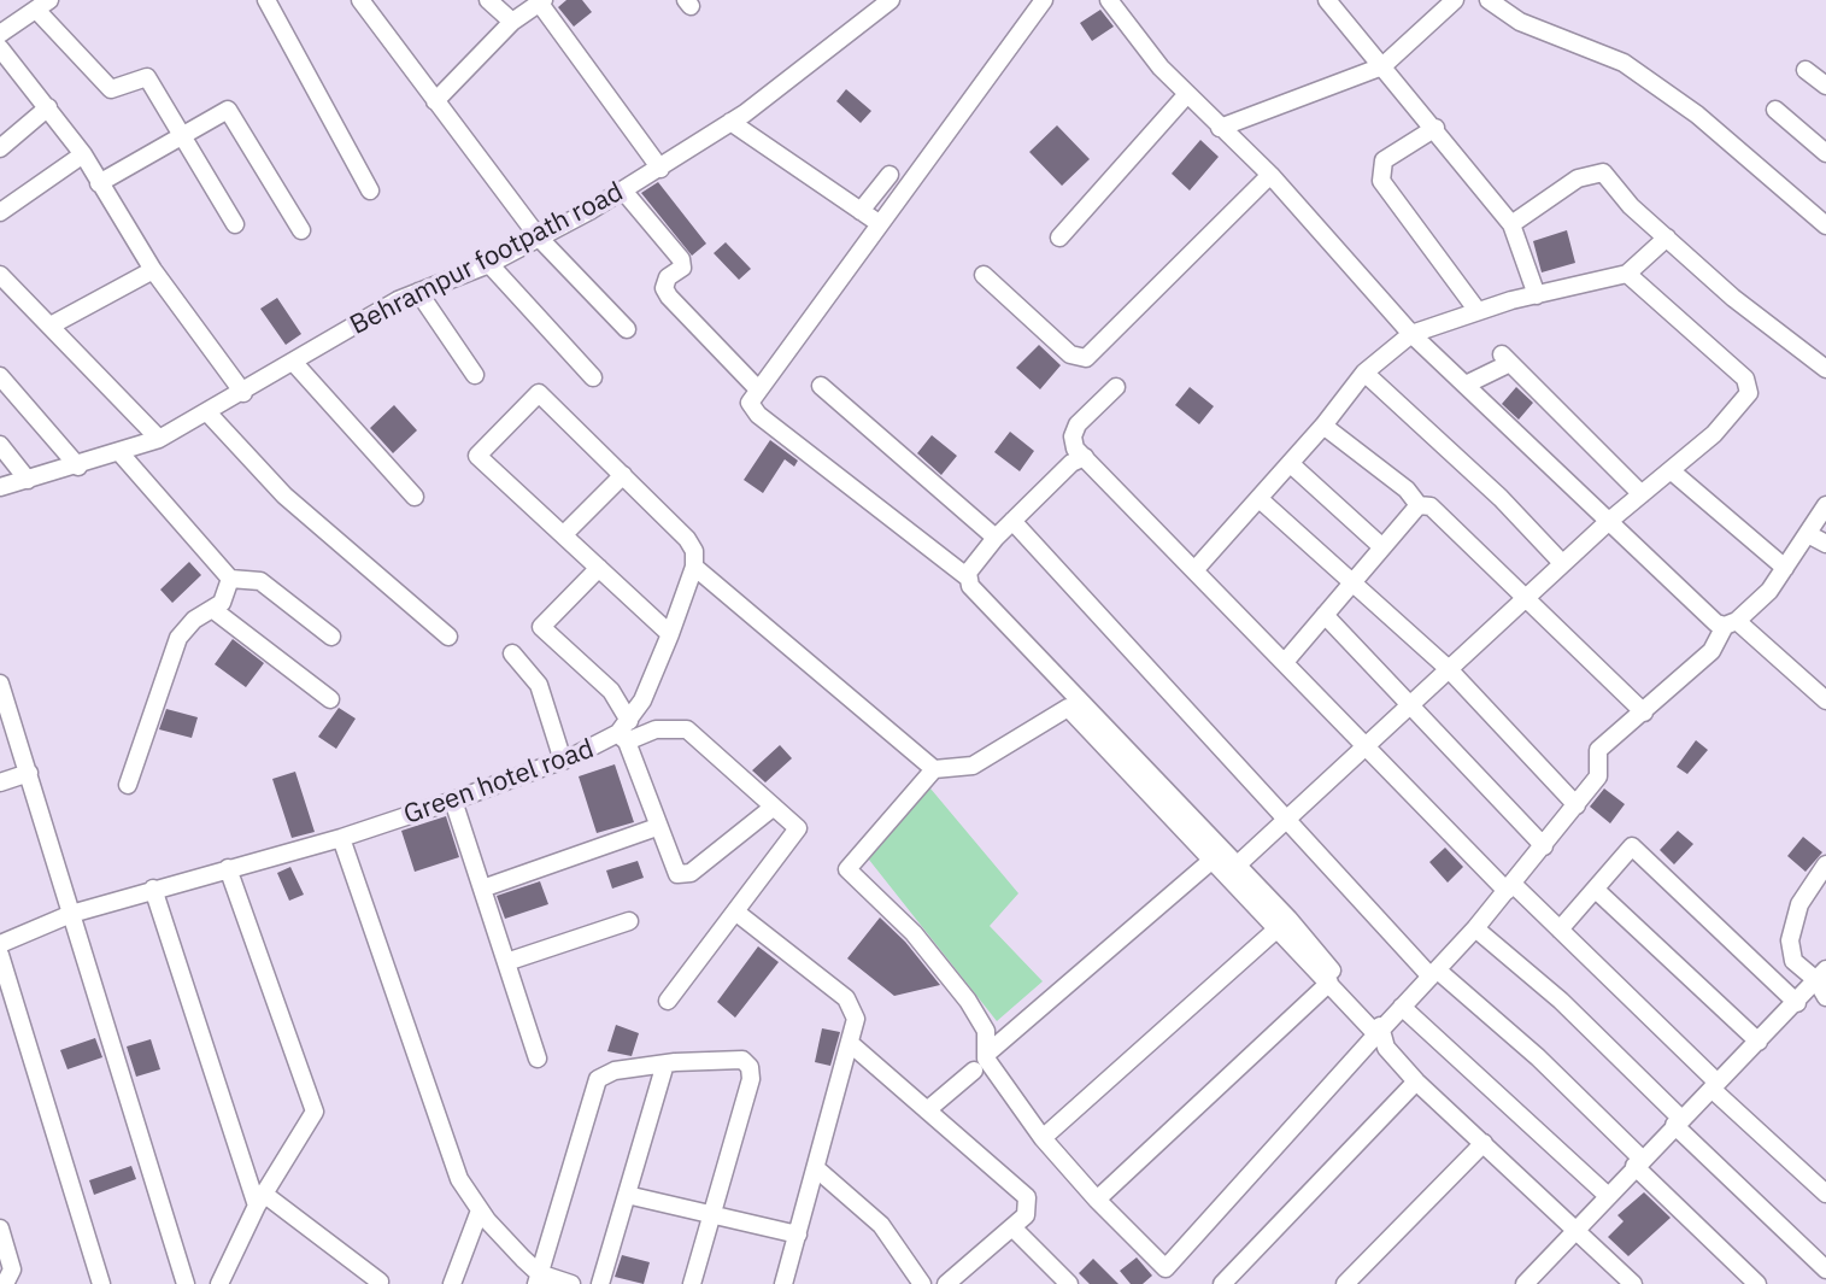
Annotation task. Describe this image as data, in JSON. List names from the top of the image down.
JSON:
{
  "streets": {
    "street": ["Behrampur footpath road", "Green hotel road"]
  }
}
